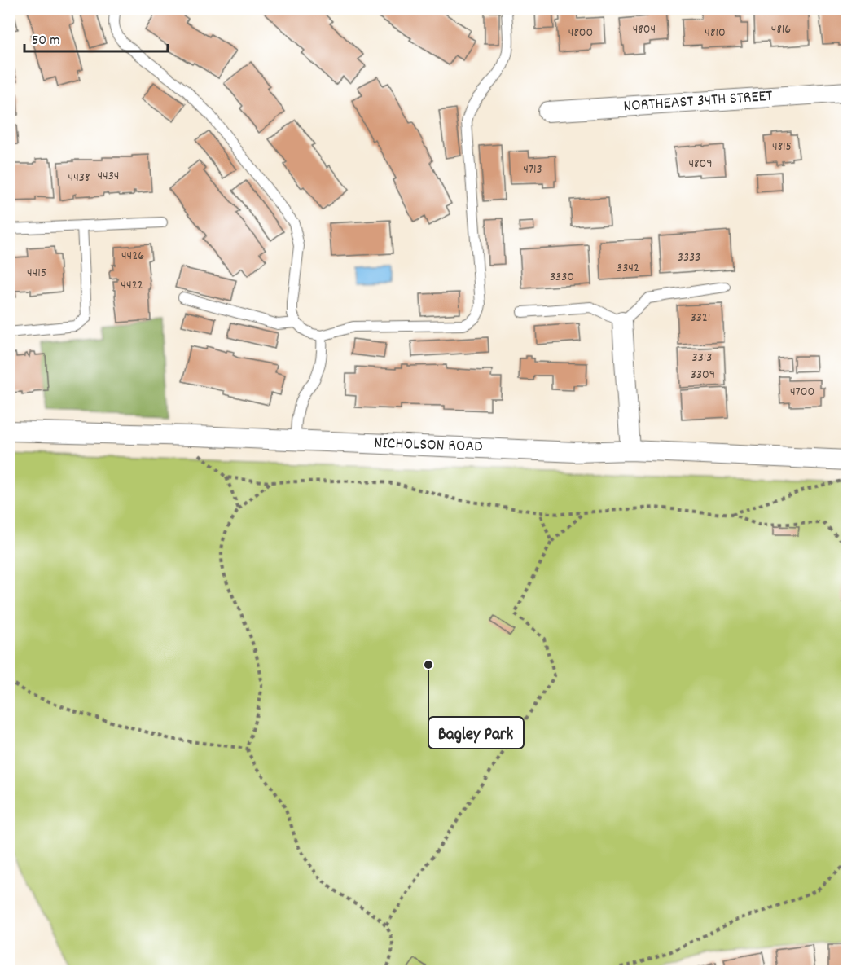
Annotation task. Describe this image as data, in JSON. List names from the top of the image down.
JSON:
{
  "streets": {
    "street": ["NORTHEAST 34TH STREET", "NICHOLSON ROAD"]
  },
  "places": ["Bagley Park"],
  "house_numbers": [
    "4804",
    "4816",
    "4800",
    "4810",
    "4815",
    "4809",
    "4713",
    "4434",
    "4438",
    "4426",
    "3333",
    "3342",
    "4415",
    "3330",
    "4422",
    "3321",
    "3313",
    "3309",
    "4700"
  ],
  "scale_bar": "50 m"
}
